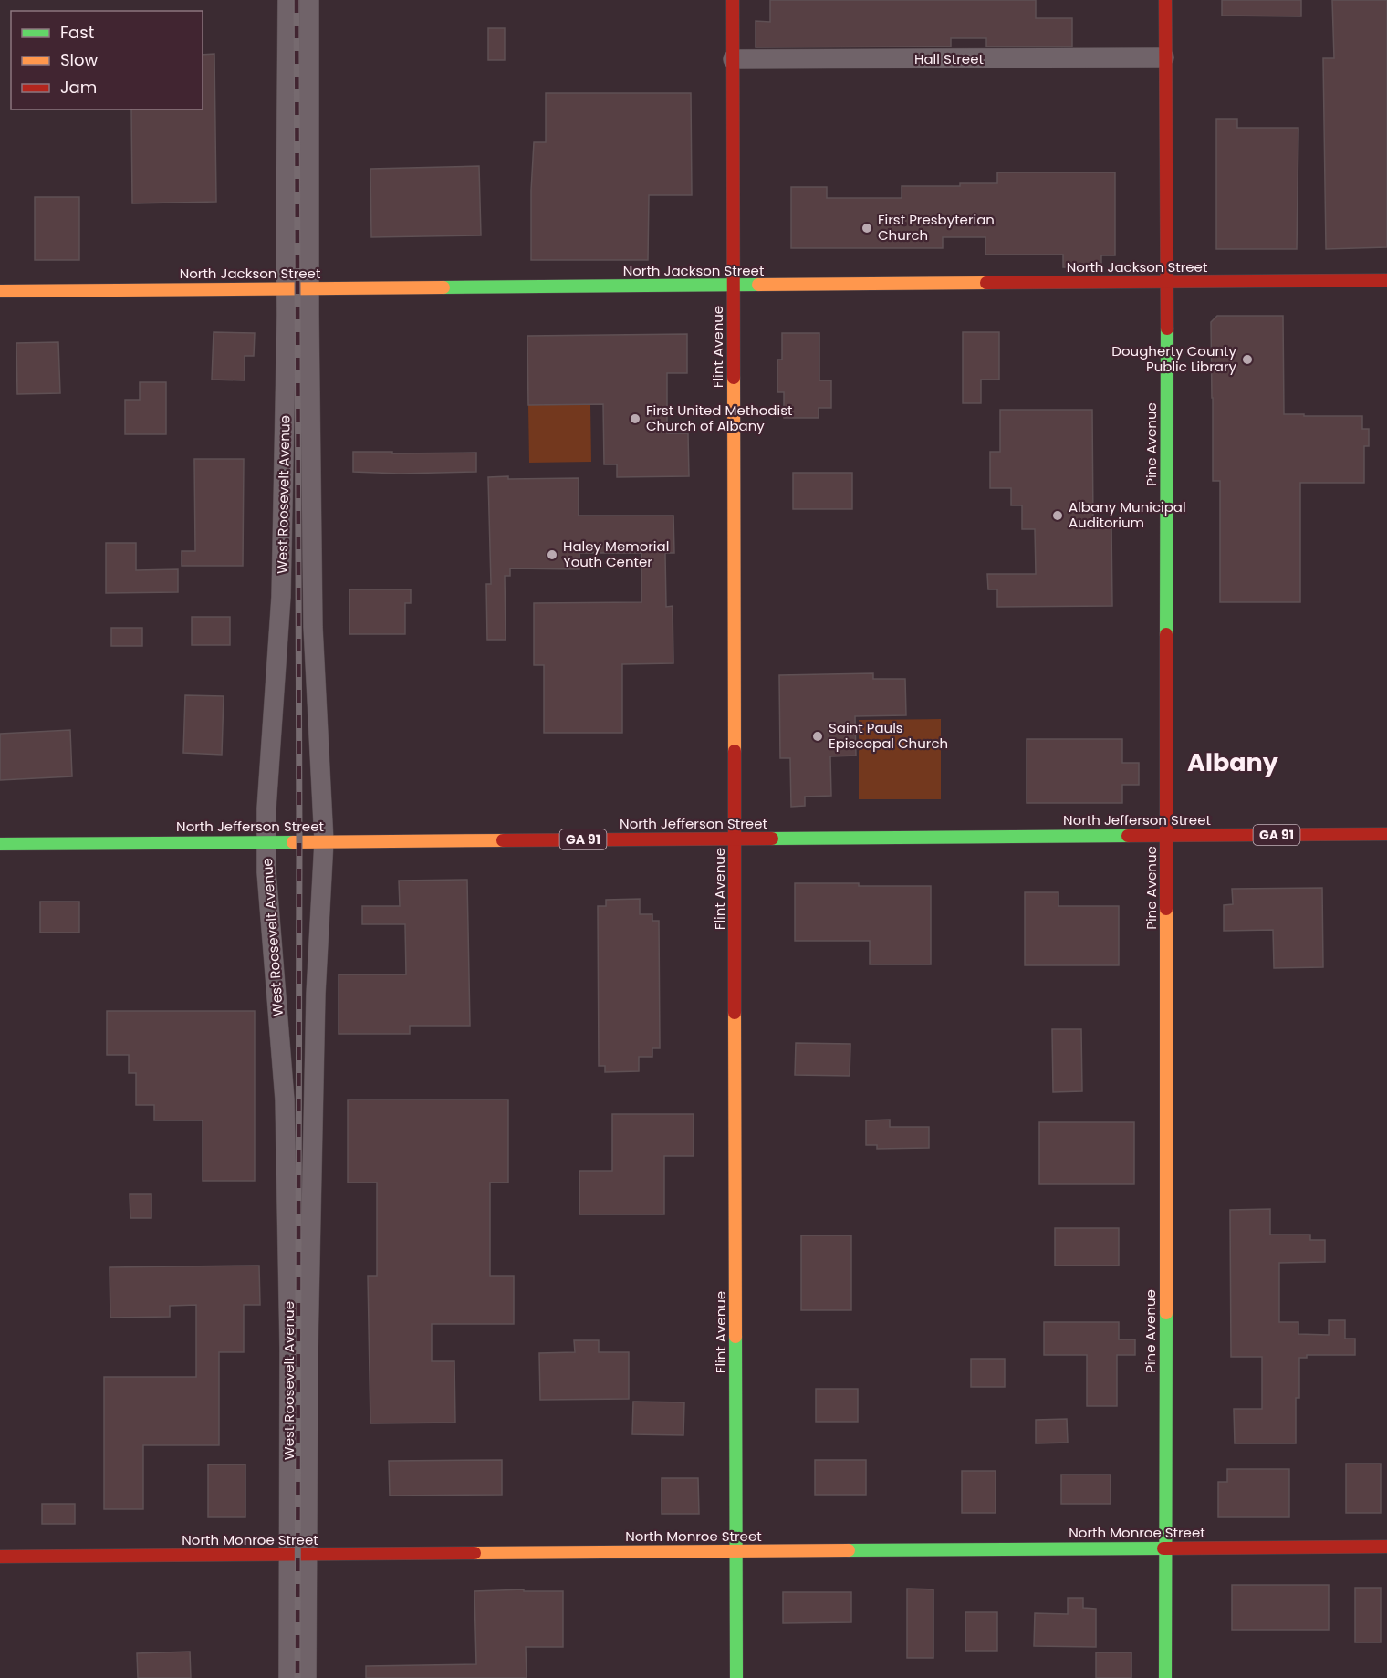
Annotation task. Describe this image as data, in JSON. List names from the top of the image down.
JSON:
{
  "streets": {
    "main road": [
      "North Jackson Street",
      "Flint Avenue",
      "Pine Avenue",
      "North Jefferson Street",
      "GA 91",
      "North Monroe Street"
    ],
    "street": ["Hall Street", "West Roosevelt Avenue"]
  },
  "crossings": [
    ["Hall Street", "Flint Avenue"],
    ["Hall Street", "Pine Avenue"],
    ["North Jackson Street", "Flint Avenue"],
    ["North Jackson Street", "Pine Avenue"],
    ["North Jackson Street", "West Roosevelt Avenue"],
    ["Flint Avenue", "North Jefferson Street"],
    ["Flint Avenue", "North Monroe Street"],
    ["Pine Avenue", "North Jefferson Street"],
    ["Pine Avenue", "North Monroe Street"],
    ["West Roosevelt Avenue", "North Jefferson Street"],
    ["West Roosevelt Avenue", "North Monroe Street"]
  ],
  "districts": ["Albany"],
  "places": [
    "First Presbyterian Church",
    "Dougherty County Public Library",
    "First United Methodist Church of Albany",
    "Albany Municipal Auditorium",
    "Haley Memorial Youth Center",
    "Saint Pauls Episcopal Church"
  ],
  "legend": ["Fast", "Slow", "Jam"]
}
